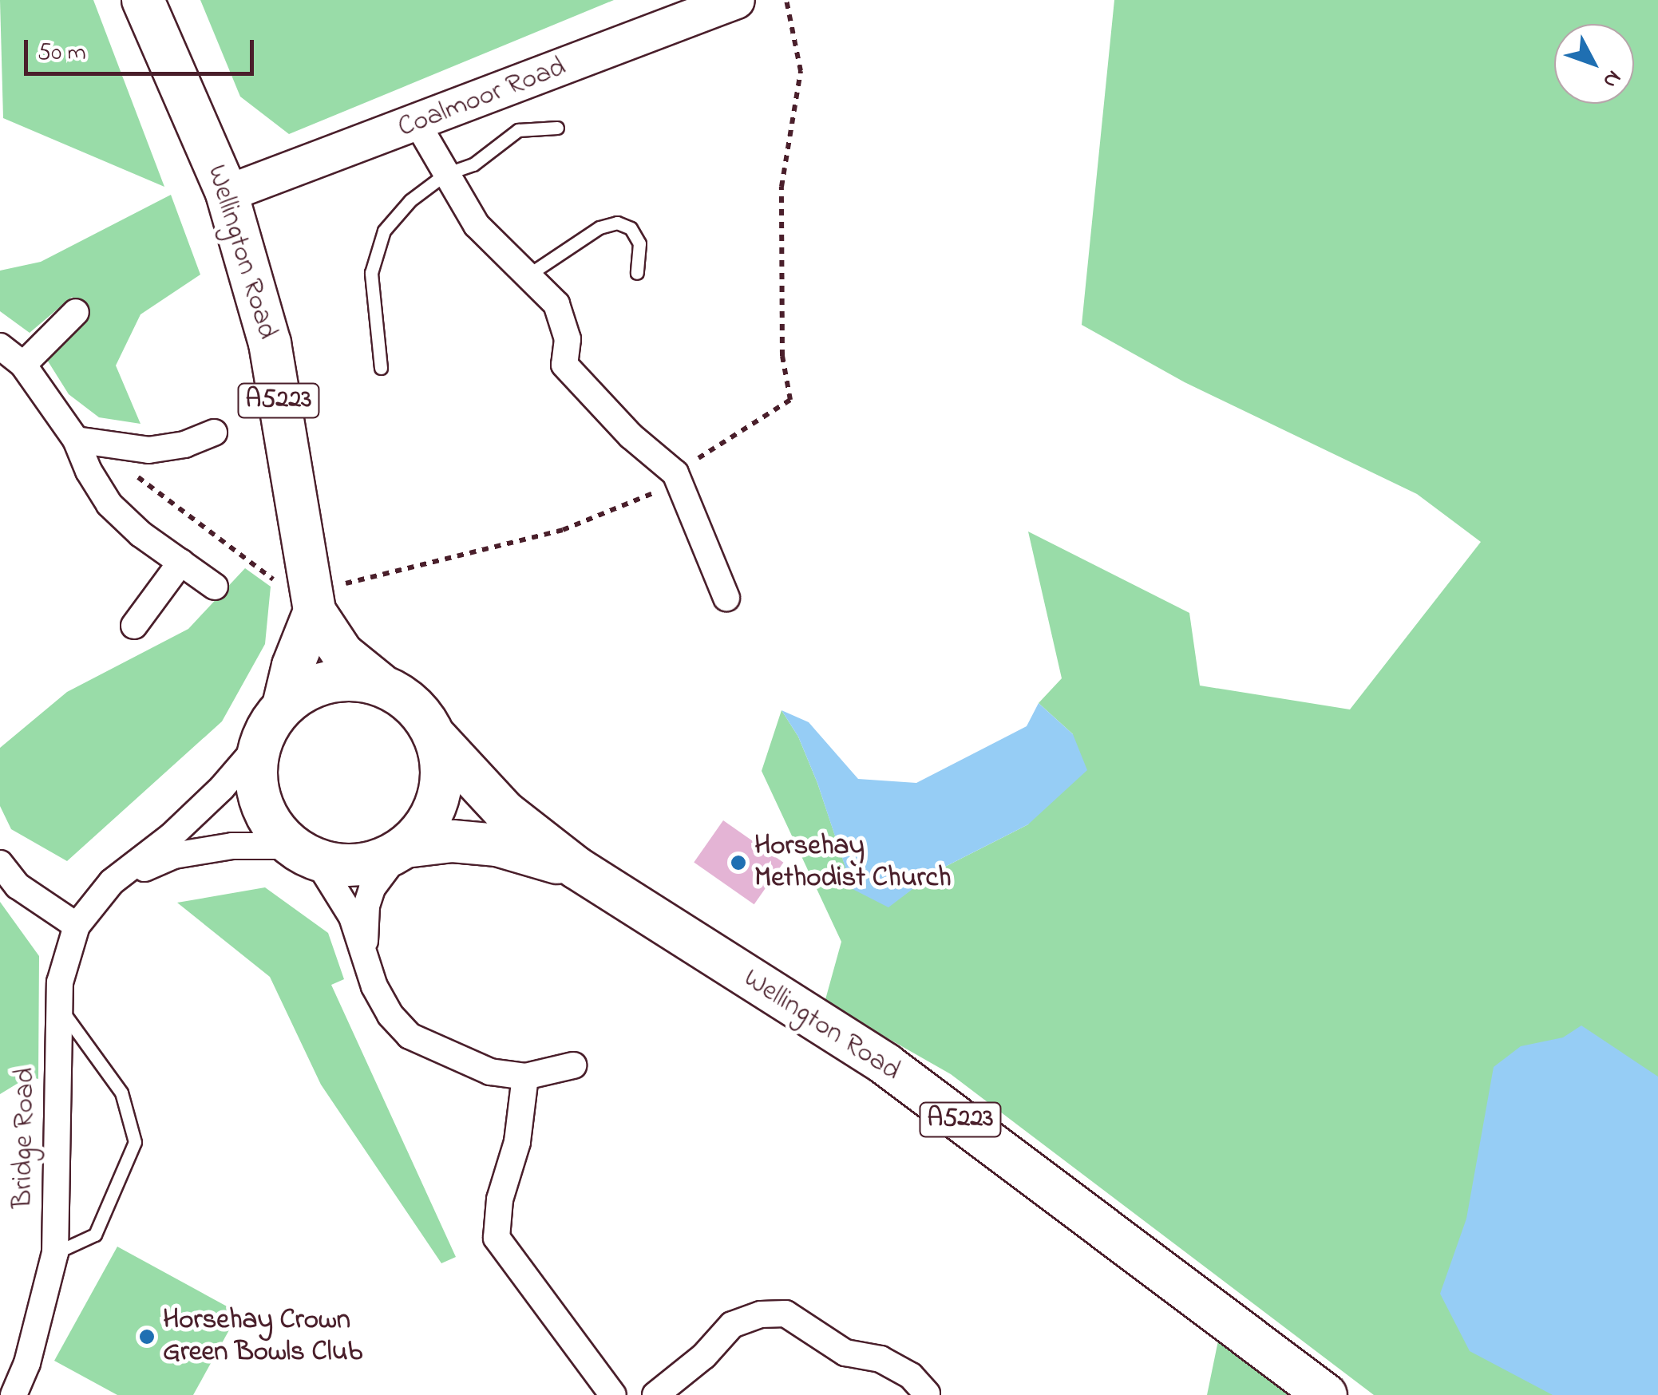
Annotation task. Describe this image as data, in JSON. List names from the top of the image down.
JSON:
{
  "streets": {
    "main road": ["Wellington Road", "A5223"],
    "street": ["Coalmoor Road", "Bridge Road"]
  },
  "crossings": [
    ["Coalmoor Road", "Wellington Road"],
    ["Wellington Road", "Bridge Road"]
  ],
  "places": ["Horsehay Methodist Church", "Horsehay Crown Green Bowls Club"],
  "scale_bar": "50 m",
  "north": "bottom right"
}
